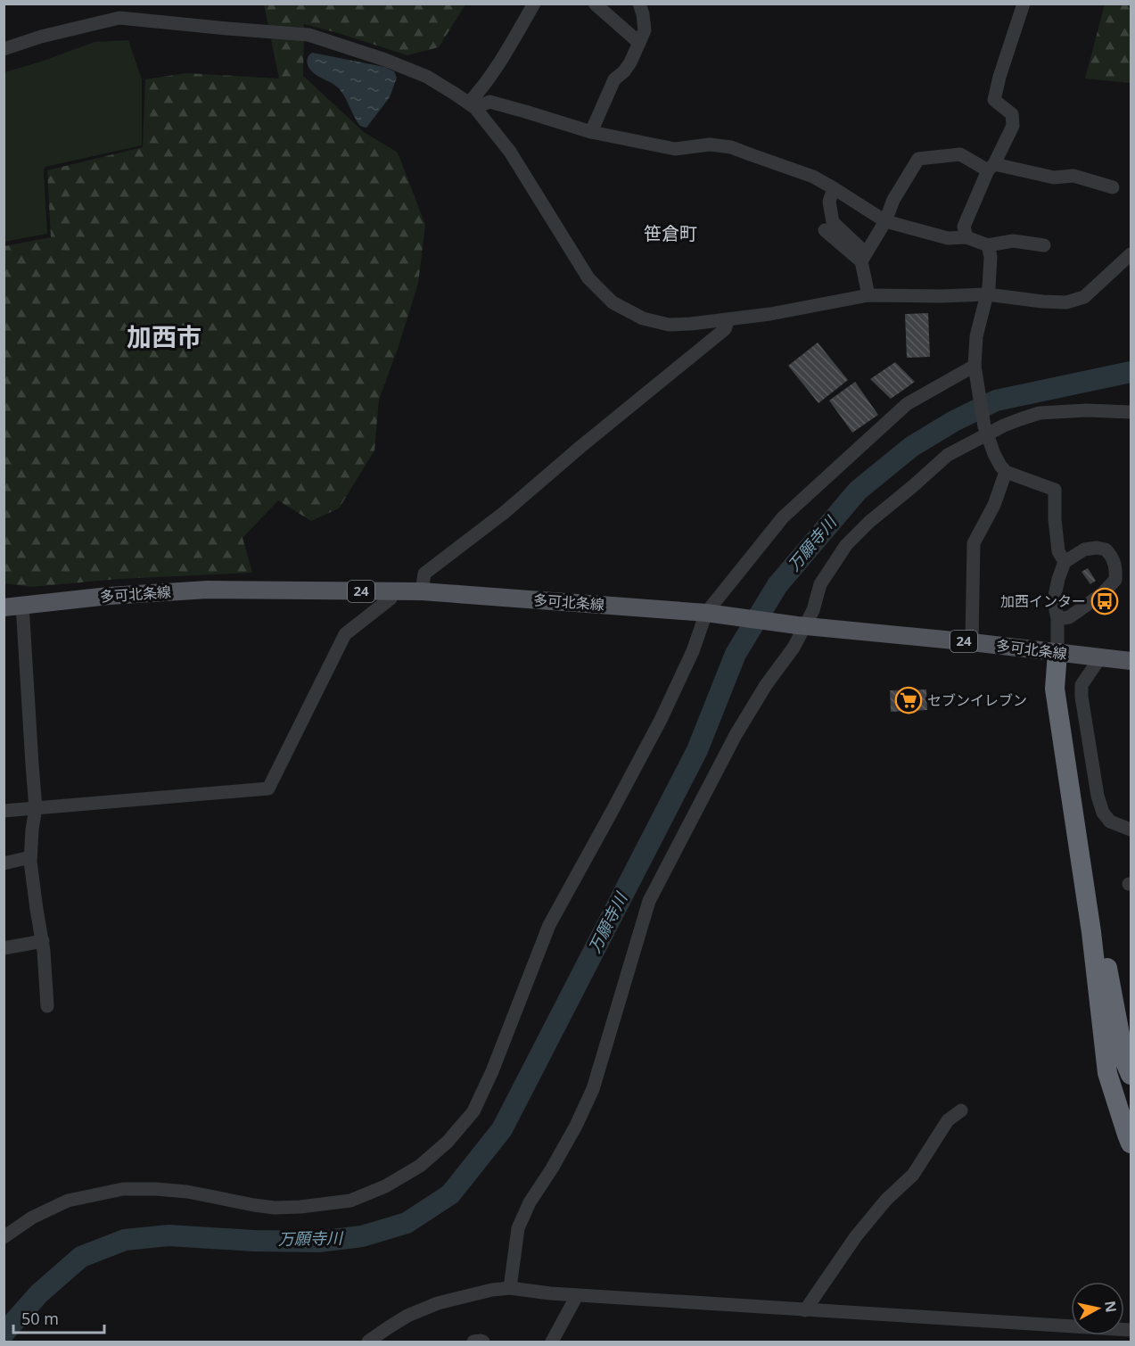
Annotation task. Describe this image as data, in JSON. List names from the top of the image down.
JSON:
{
  "streets": {
    "main road": ["24", "多可北条線"]
  },
  "districts": ["笹倉町", "加西市"],
  "water": ["万願寺川"],
  "places": {
    "bus stop": ["加西インター"],
    "supermarket": ["セブンイレブン"]
  },
  "scale_bar": "50 m",
  "north": "right"
}
